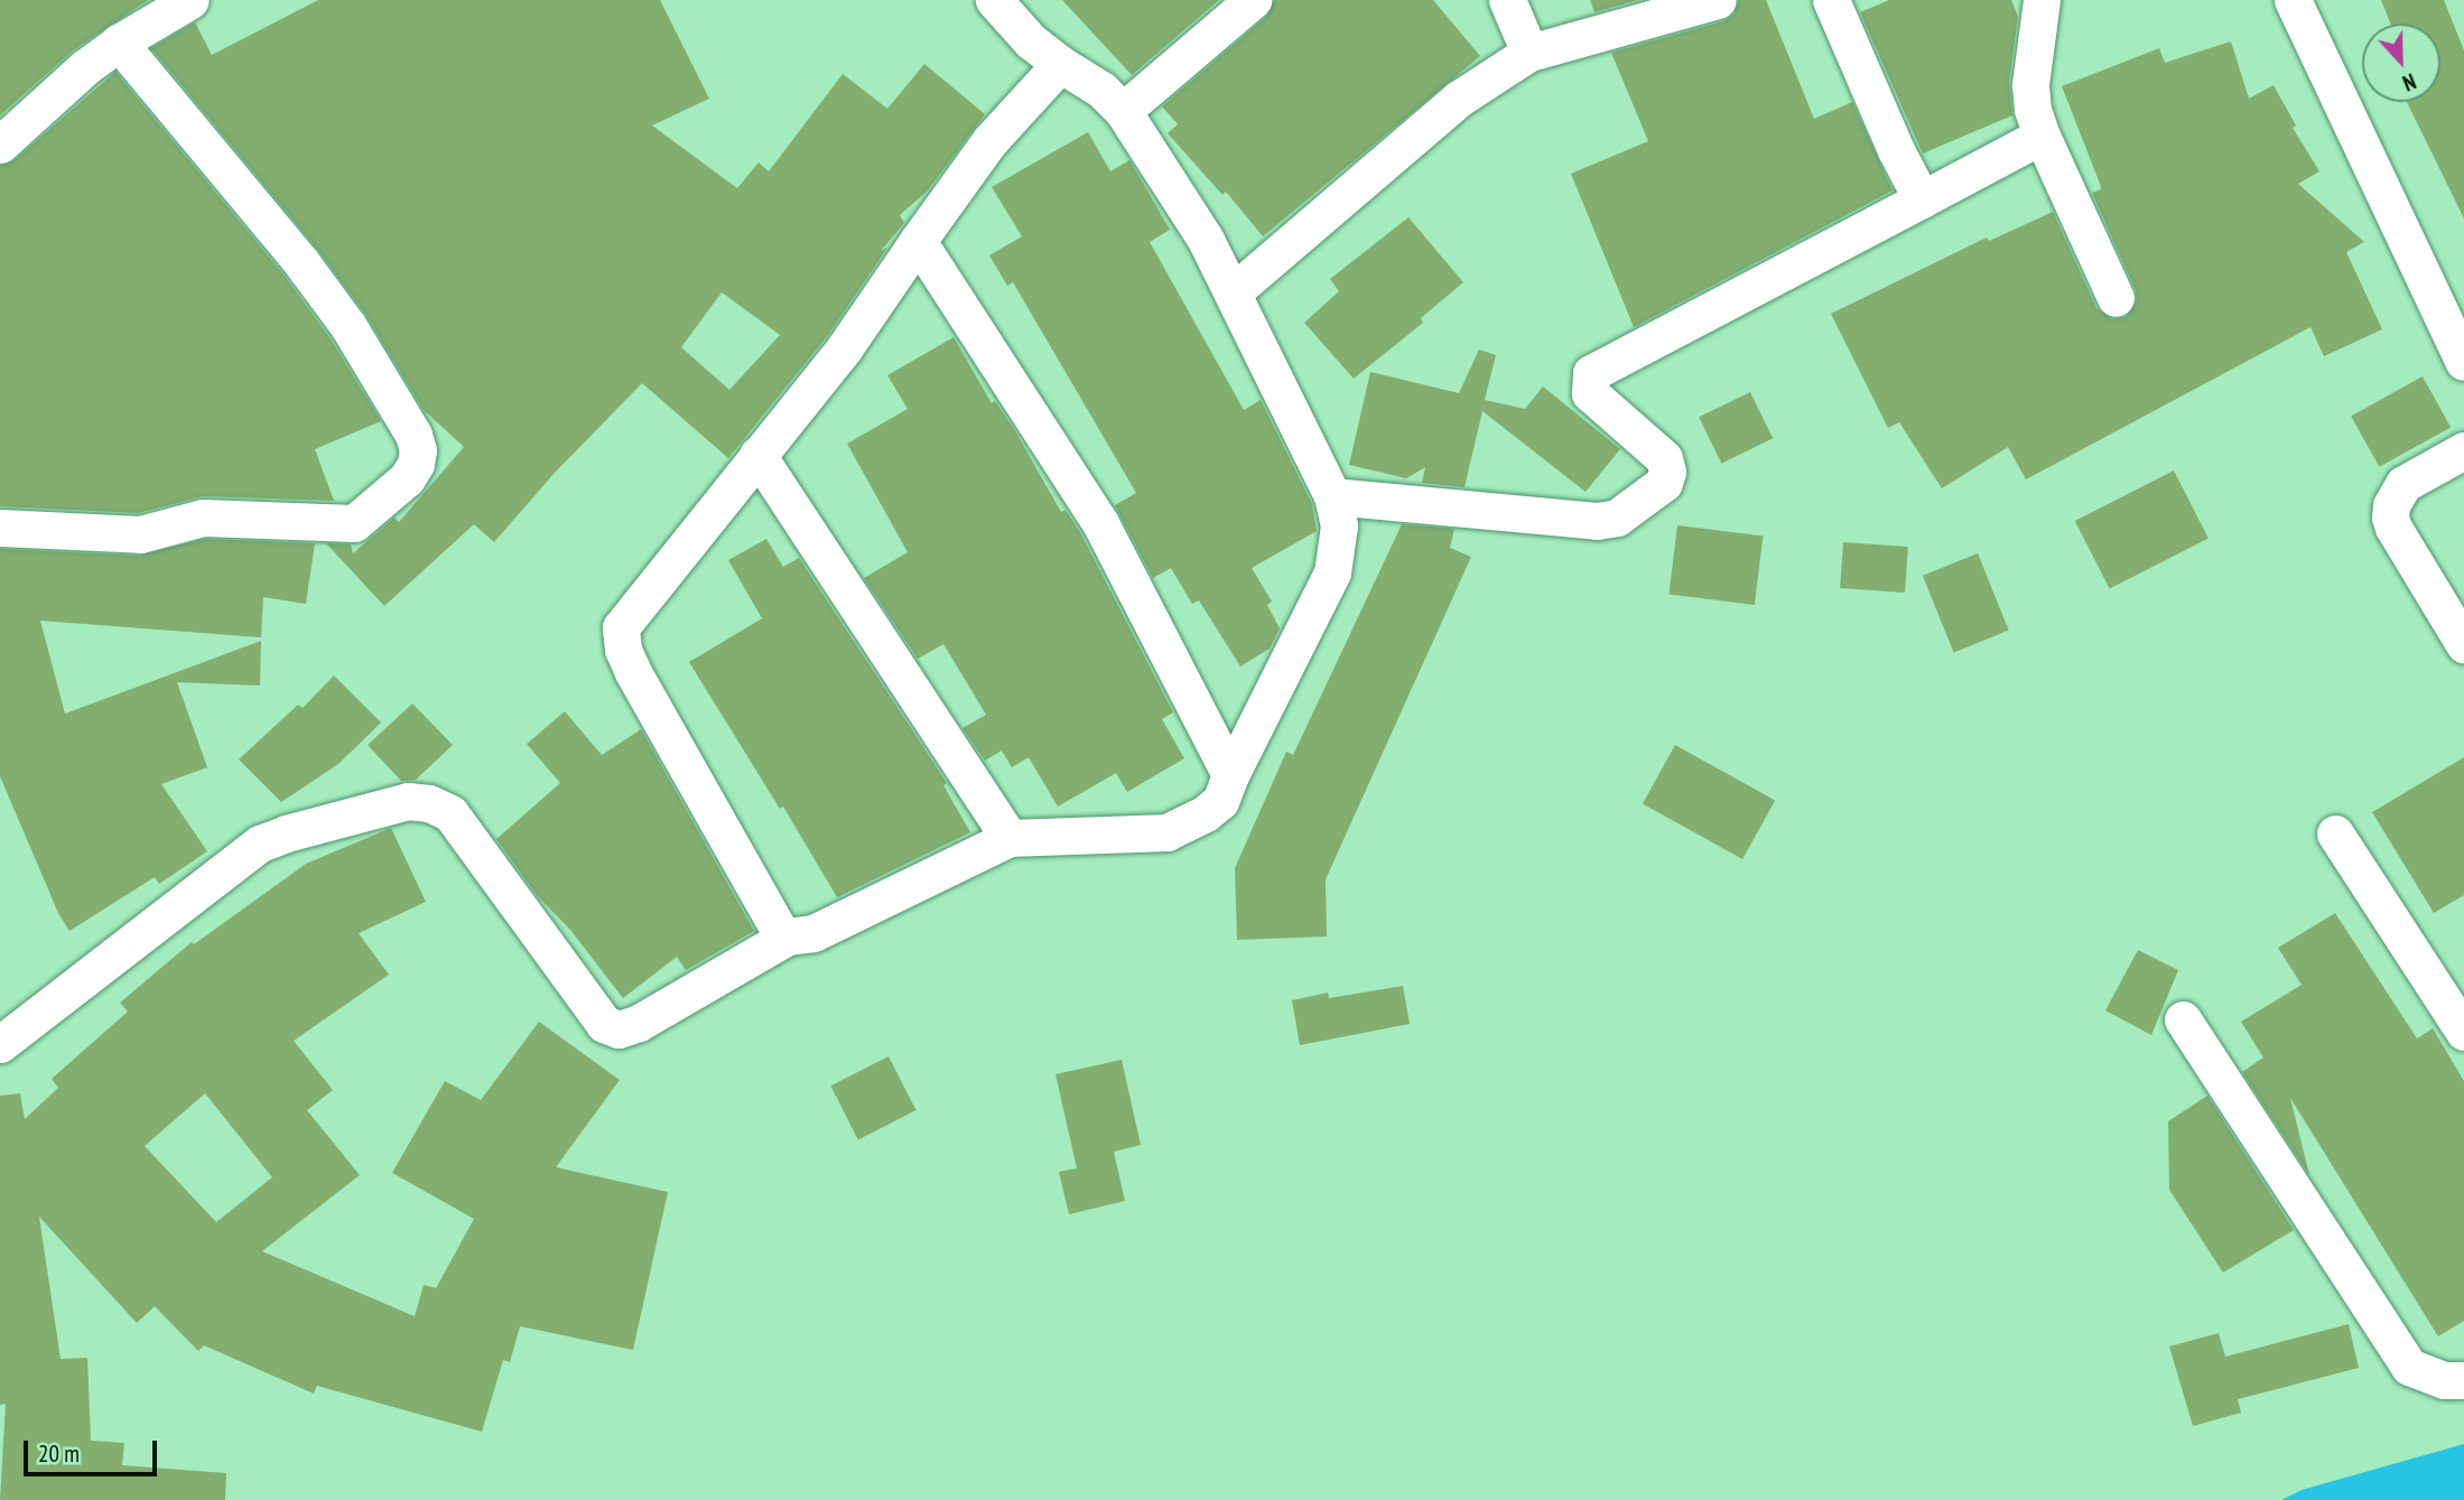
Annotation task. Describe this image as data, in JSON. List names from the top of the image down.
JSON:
{
  "scale_bar": "20 m",
  "north": "bottom"
}
